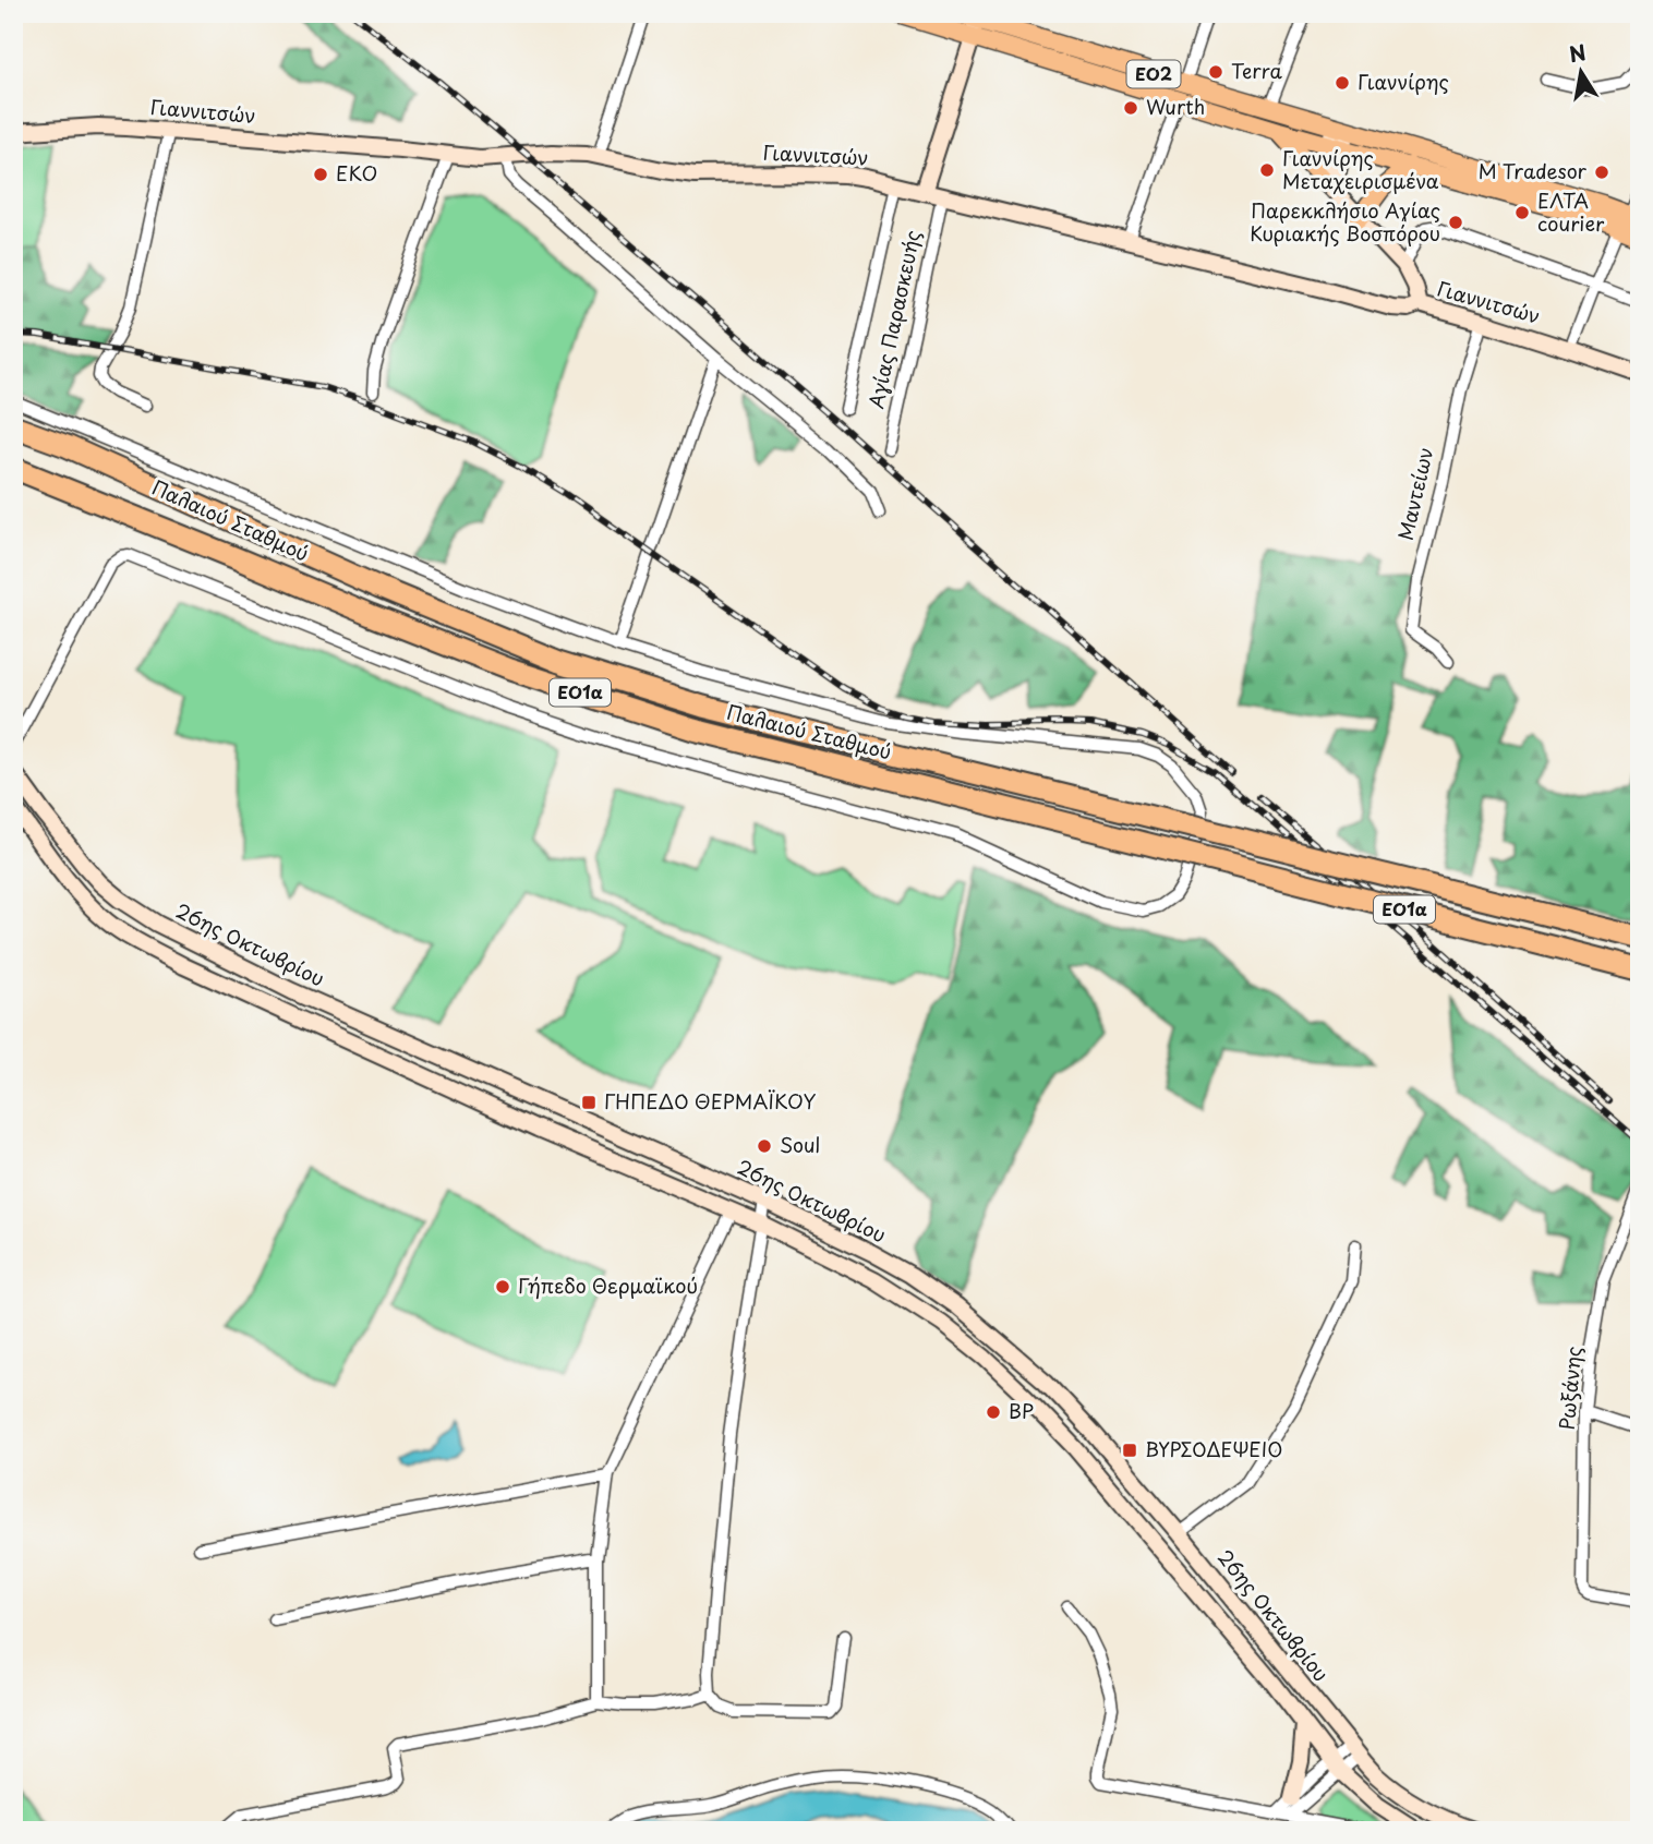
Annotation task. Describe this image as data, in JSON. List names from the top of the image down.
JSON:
{
  "streets": {
    "highway": ["Παλαιού Σταθμού", "ΕΟ1α"],
    "main road": ["ΕΟ2", "Γιαννιτσών", "26ης Οκτωβρίου"],
    "street": ["Αγίας Παρασκευής", "Μαντείων", "Ρωξάνης"]
  },
  "crossings": [
    ["Γιαννιτσών", "Αγίας Παρασκευής"],
    ["Γιαννιτσών", "Μαντείων"]
  ],
  "places": {
    "other": [
      "Terra",
      "Γιαννίρης",
      "Wurth",
      "Γιαννίρης Μεταχειρισμένα",
      "M Tradesor",
      "ΕΚΟ",
      "ΕΛΤΑ courier",
      "Παρεκκλήσιο Αγίας Κυριακής Βοσπόρου",
      "Soul",
      "Γήπεδο Θερμαϊκού",
      "BP"
    ],
    "transit": ["ΓΗΠΕΔΟ ΘΕΡΜΑΪΚΟΥ", "ΒΥΡΣΟΔΕΨΕΙΟ"]
  },
  "north": "top"
}
